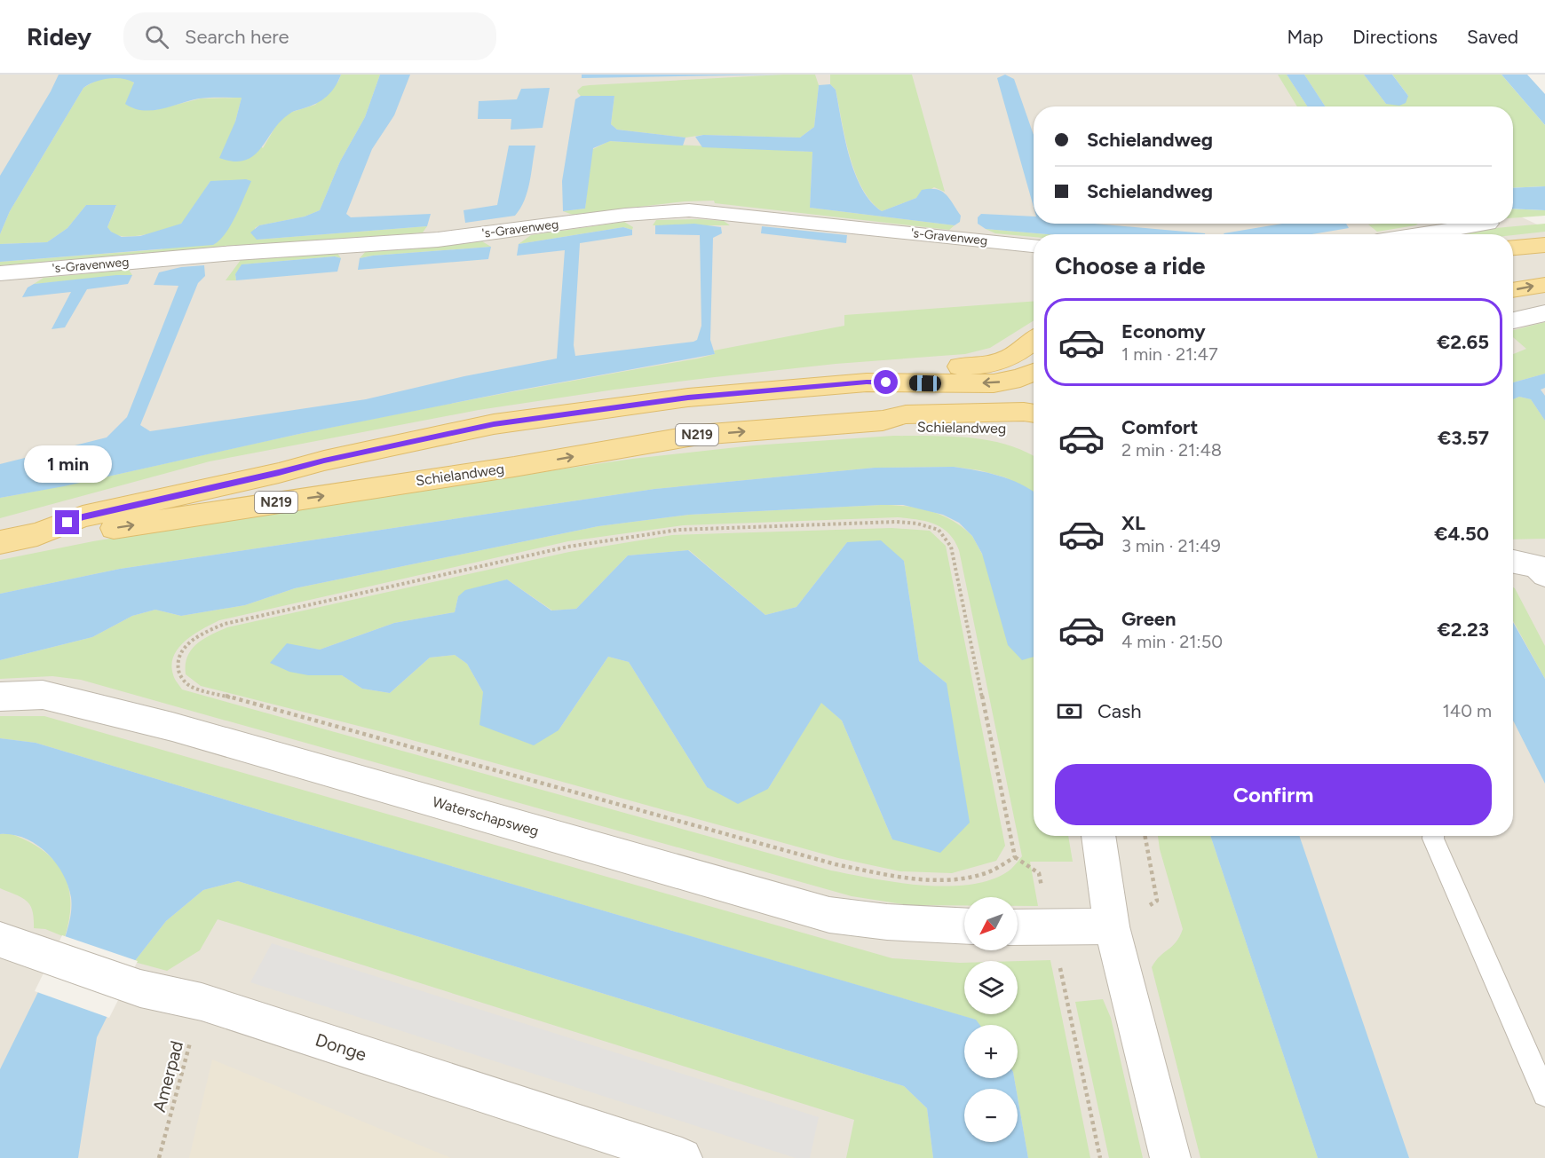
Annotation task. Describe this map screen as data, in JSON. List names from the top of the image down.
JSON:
{
  "streets": {
    "main road": ["Schielandweg", "N219"],
    "street": ["'s-Gravenweg", "Waterschapsweg", "Donge"],
    "path": ["Amerpad"]
  },
  "crossings": [
    ["Donge", "Amerpad"]
  ],
  "north": "bottom left",
  "page": {
    "header": "Ridey",
    "search": "Search here",
    "nav": ["Map", "Directions", "Saved"],
    "banner": ["Schielandweg", "Schielandweg"],
    "heading": "Choose a ride",
    "list": [
      {
        "name": "Economy",
        "note": "1 min · 21:47",
        "value": "€2.65"
      },
      {
        "name": "Comfort",
        "note": "2 min · 21:48",
        "value": "€3.57"
      },
      {
        "name": "XL",
        "note": "3 min · 21:49",
        "value": "€4.50"
      },
      {
        "name": "Green",
        "note": "4 min · 21:50",
        "value": "€2.23"
      }
    ],
    "bubble": "1 min",
    "pay": ["Cash", "140 m"],
    "buttons": "Confirm",
    "map_buttons": ["+", "−"]
  }
}
